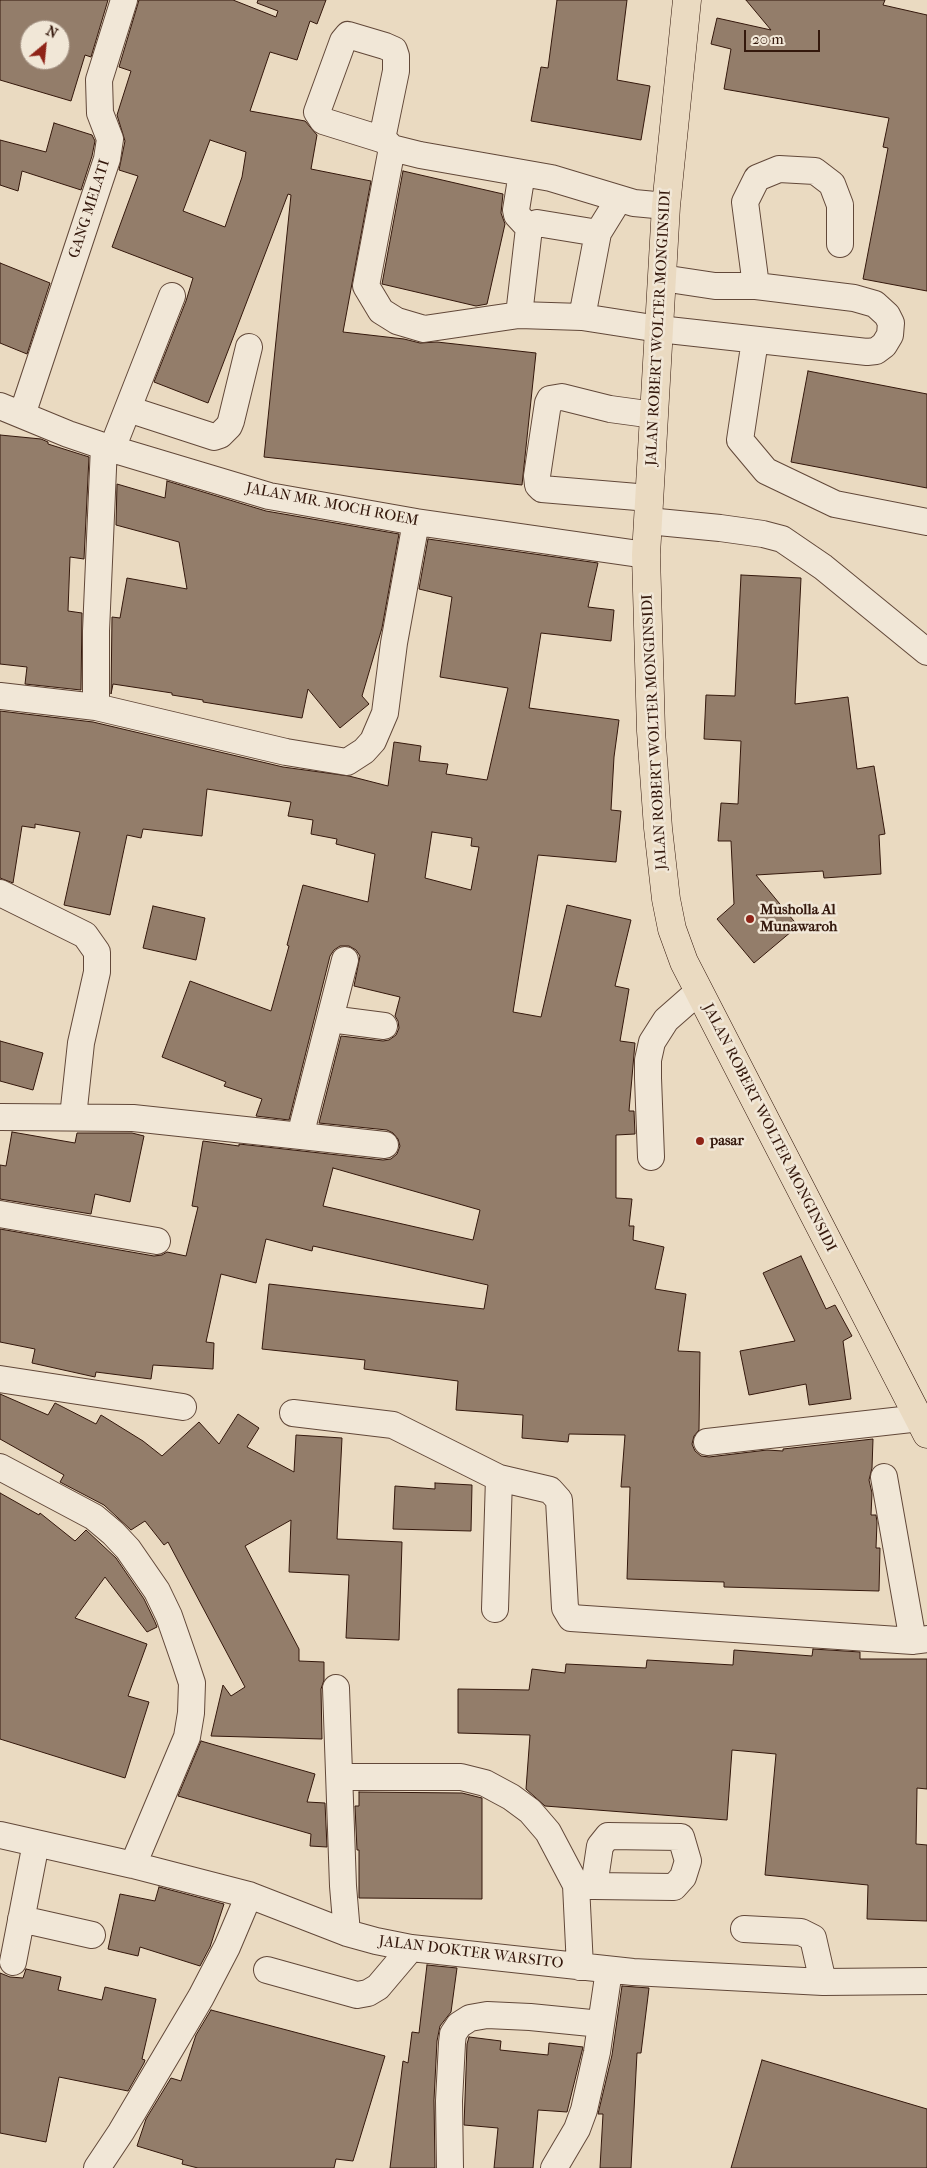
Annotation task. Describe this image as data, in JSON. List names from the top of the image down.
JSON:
{
  "streets": {
    "highway": ["JALAN ROBERT WOLTER MONGINSIDI"],
    "street": ["GANG MELATI", "JALAN MR. MOCH ROEM", "JALAN DOKTER WARSITO"]
  },
  "crossings": [
    ["GANG MELATI", "JALAN MR. MOCH ROEM"],
    ["JALAN ROBERT WOLTER MONGINSIDI", "JALAN MR. MOCH ROEM"]
  ],
  "places": ["Musholla Al Munawaroh", "pasar"],
  "scale_bar": "20 m",
  "north": "top right"
}
